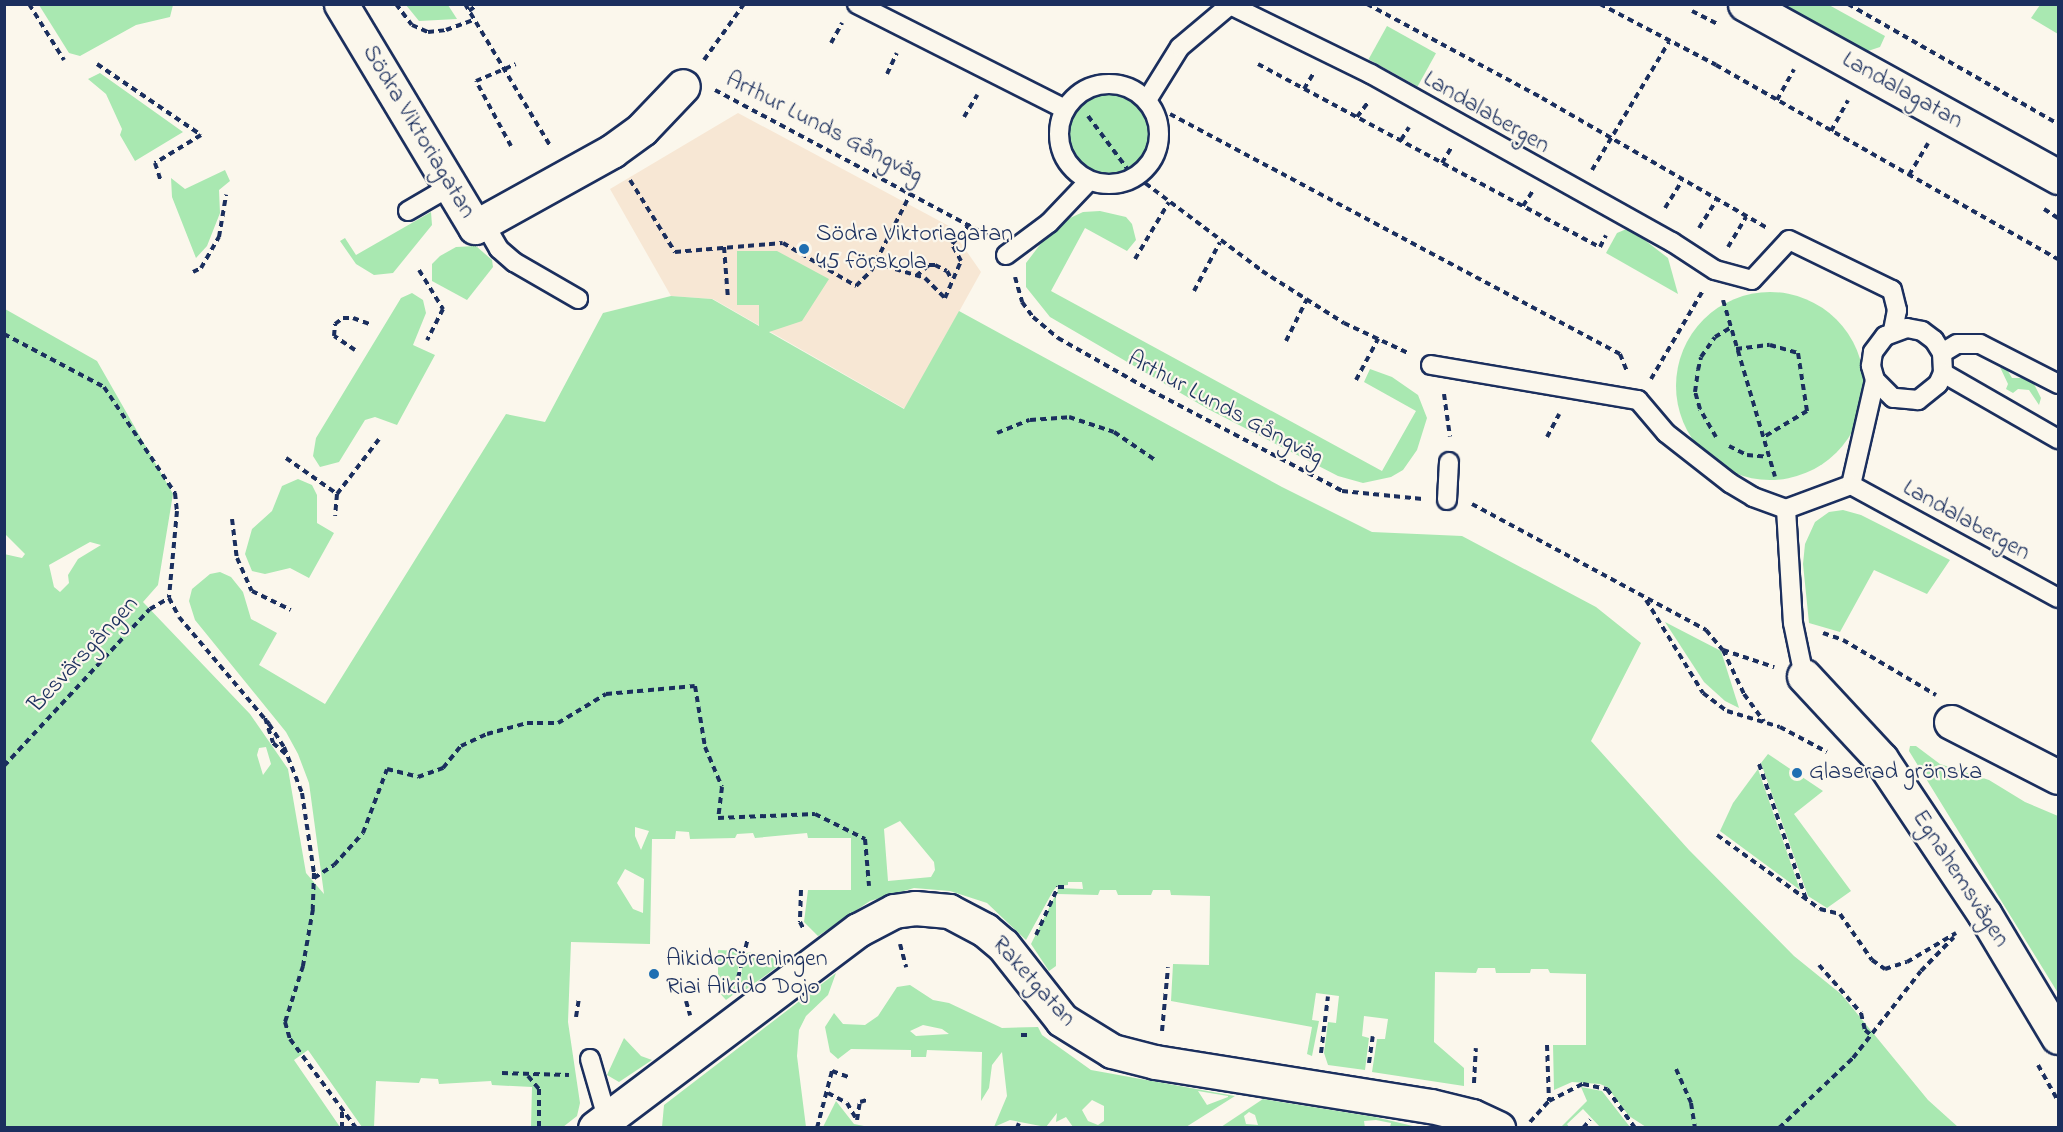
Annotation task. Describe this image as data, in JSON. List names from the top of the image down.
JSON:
{
  "streets": {
    "street": [
      "Landalagatan",
      "Södra Viktoriagatan",
      "Egnahemsvägen",
      "Raketgatan"
    ],
    "lane": ["Landalabergen"],
    "path": ["Arthur Lunds Gångväg", "Besvärsgången"]
  },
  "crossings": [
    ["Arthur Lunds Gångväg", "Södra Viktoriagatan"],
    ["Arthur Lunds Gångväg", "Egnahemsvägen"]
  ],
  "places": ["Södra Viktoriagatan 45 förskola", "Glaserad grönska", "Aikidoföreningen Riai Aikido Dojo"]
}
